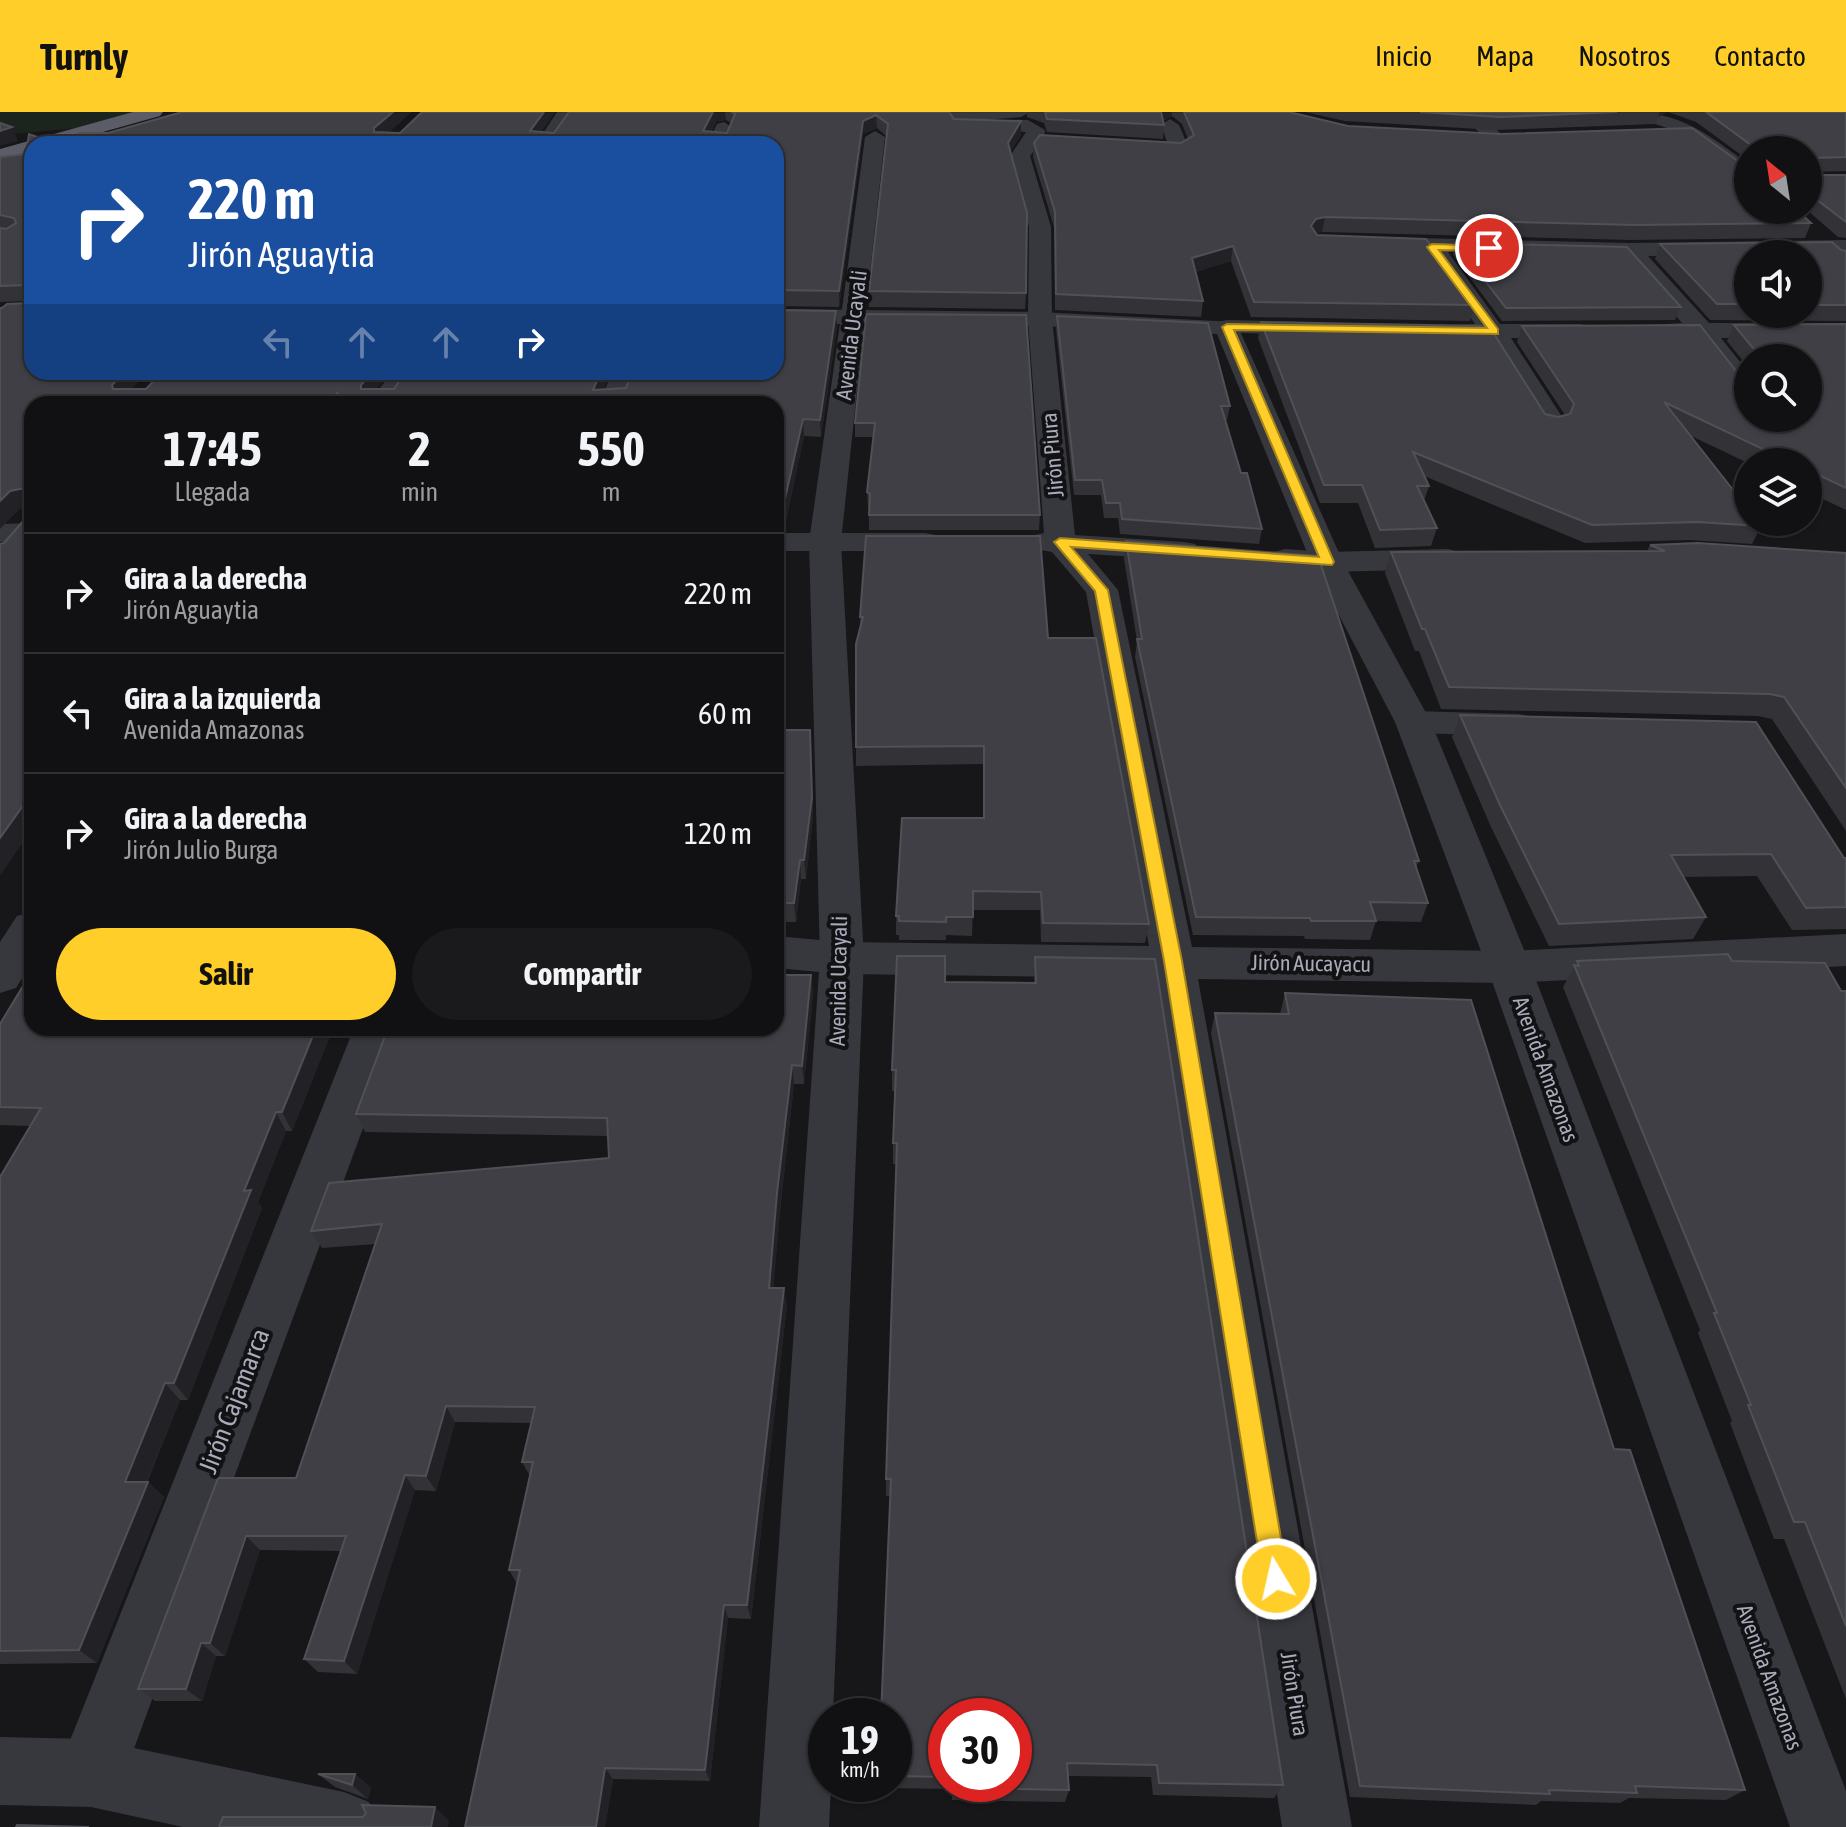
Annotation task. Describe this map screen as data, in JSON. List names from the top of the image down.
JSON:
{
  "streets": {
    "street": [
      "Avenida Ucayali",
      "Jirón Piura",
      "Jirón Aucayacu",
      "Avenida Amazonas",
      "Jirón Cajamarca"
    ]
  },
  "crossings": [
    ["Avenida Ucayali", "Jirón Aucayacu"],
    ["Jirón Piura", "Jirón Aucayacu"],
    ["Jirón Aucayacu", "Avenida Amazonas"]
  ],
  "north": "top left",
  "page": {
    "header": "Turnly",
    "nav": [
      "Inicio",
      "Mapa",
      "Nosotros",
      "Contacto"
    ],
    "turn": ["220 m", "Jirón Aguaytia"],
    "eta": [
      "17:45",
      "Llegada",
      "2",
      "min",
      "550",
      "m"
    ],
    "list": [
      {
        "name": "Gira a la derecha",
        "note": "Jirón Aguaytia",
        "value": "220 m"
      },
      {
        "name": "Gira a la izquierda",
        "note": "Avenida Amazonas",
        "value": "60 m"
      },
      {
        "name": "Gira a la derecha",
        "note": "Jirón Julio Burga",
        "value": "120 m"
      }
    ],
    "buttons": ["Salir", "Compartir"],
    "speed": "19 km/h",
    "limit": "30"
  }
}
